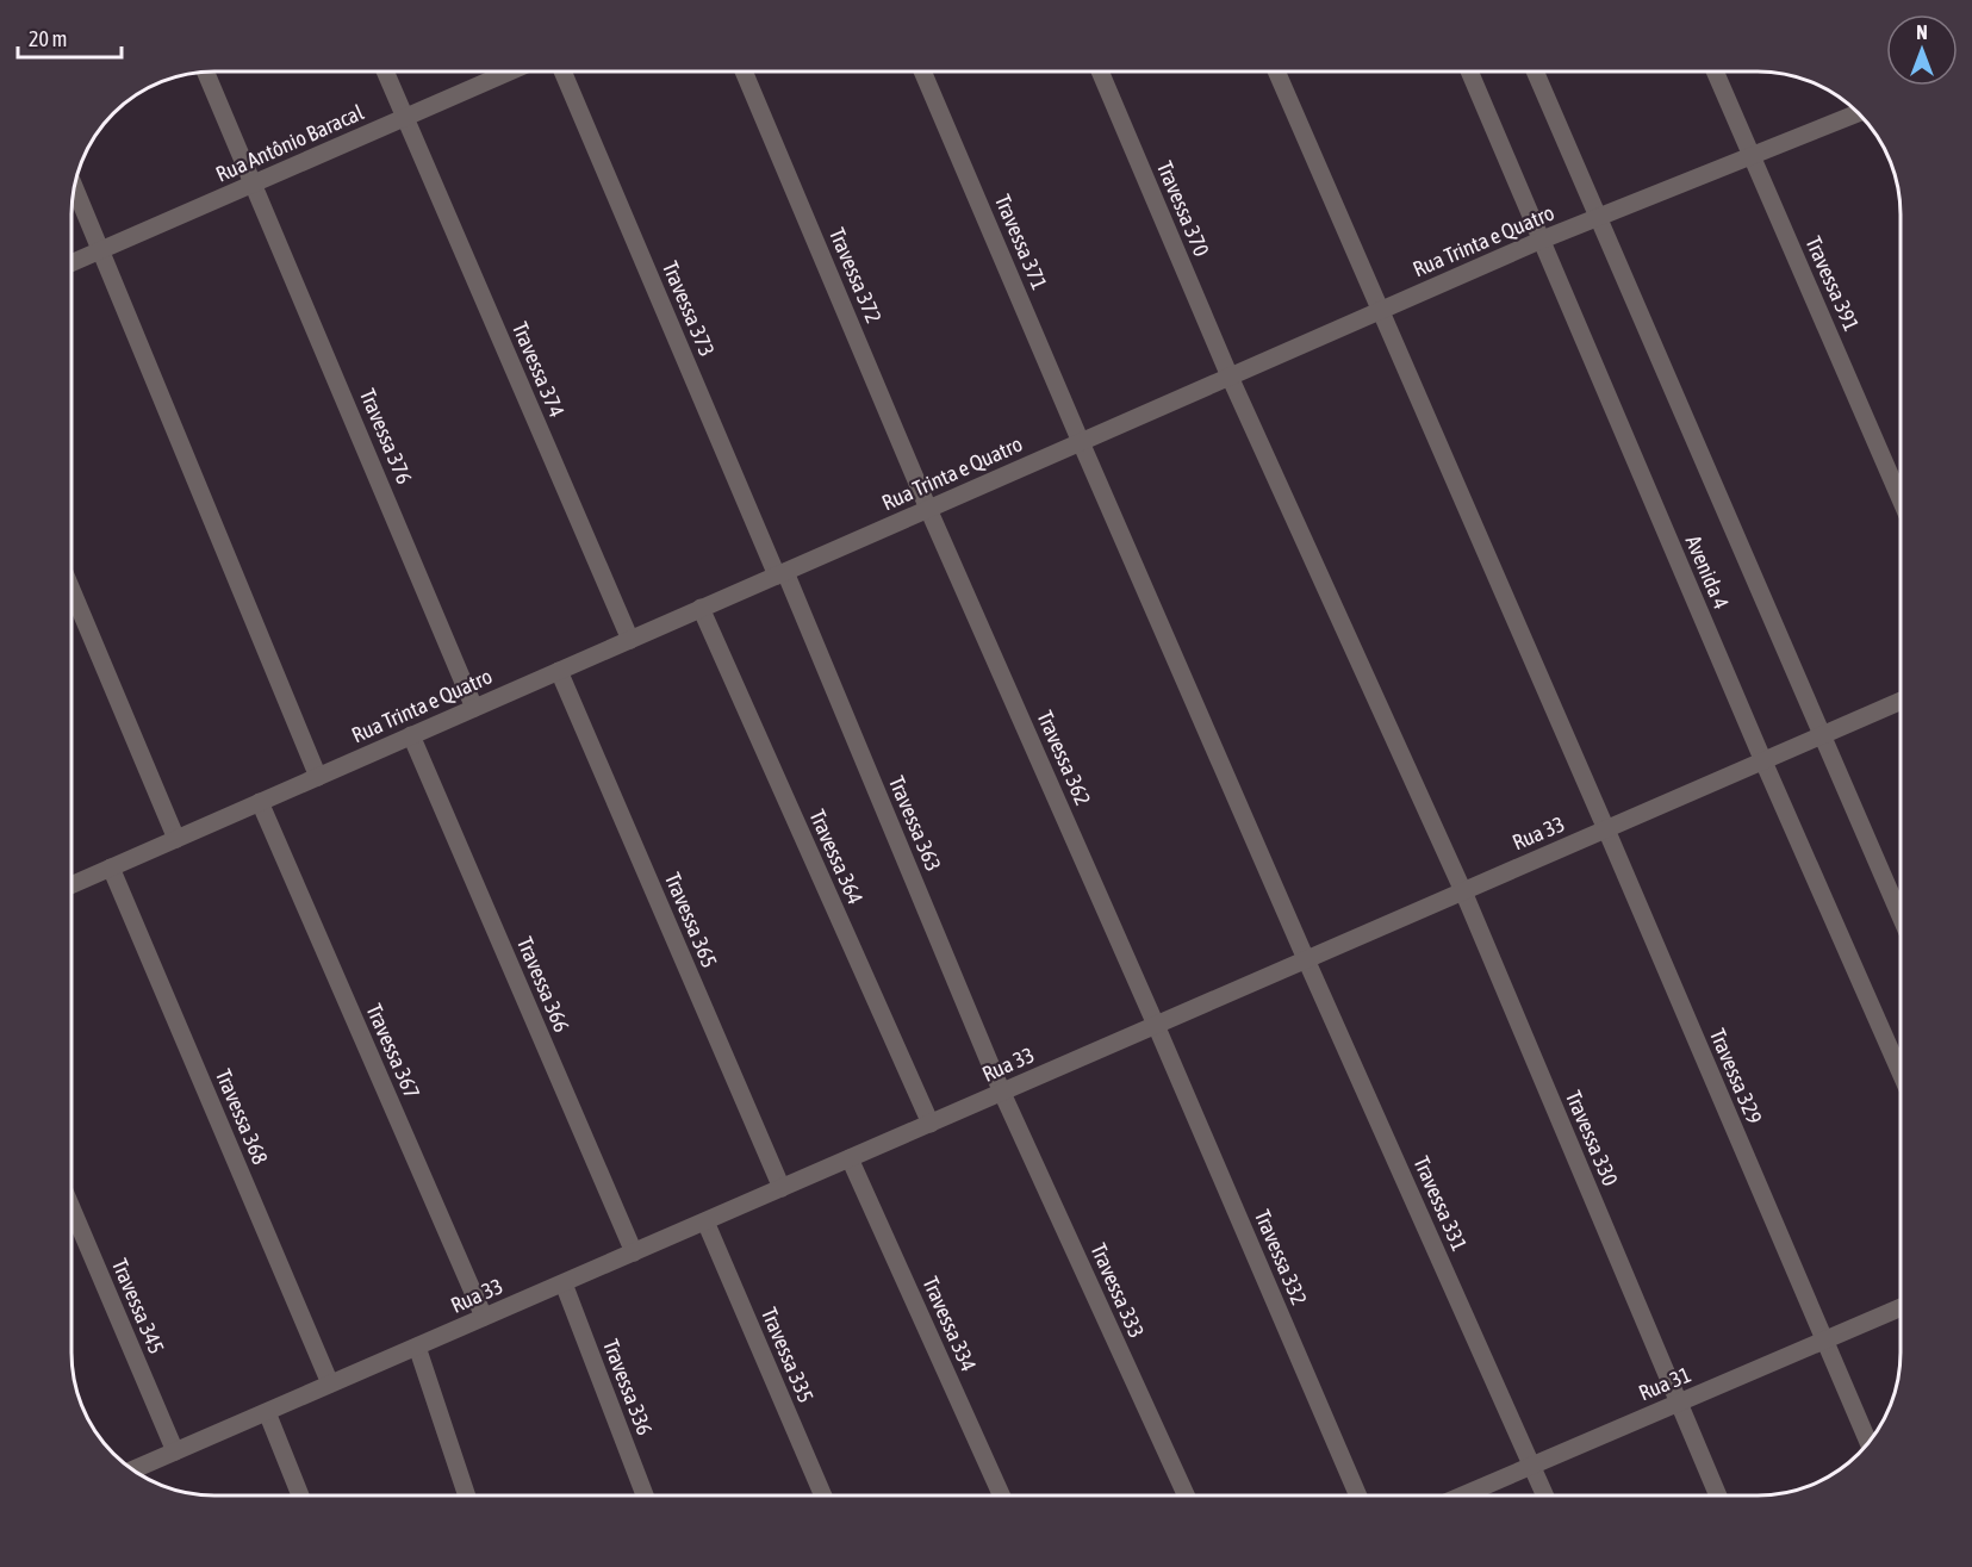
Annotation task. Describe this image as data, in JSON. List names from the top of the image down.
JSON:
{
  "streets": {
    "street": [
      "Rua Antônio Baracal",
      "Travessa 370",
      "Rua Trinta e Quatro",
      "Travessa 371",
      "Travessa 372",
      "Travessa 391",
      "Travessa 373",
      "Travessa 374",
      "Travessa 376",
      "Avenida 4",
      "Travessa 362",
      "Travessa 363",
      "Rua 33",
      "Travessa 364",
      "Travessa 365",
      "Travessa 366",
      "Travessa 367",
      "Travessa 329",
      "Travessa 368",
      "Travessa 330",
      "Travessa 331",
      "Travessa 332",
      "Travessa 333",
      "Travessa 345",
      "Travessa 334",
      "Travessa 335",
      "Rua 31",
      "Travessa 336"
    ]
  },
  "crossings": [
    ["Rua Antônio Baracal", "Travessa 374"],
    ["Rua Antônio Baracal", "Travessa 376"],
    ["Travessa 370", "Rua Trinta e Quatro"],
    ["Travessa 370", "Rua 33"],
    ["Travessa 370", "Travessa 330"],
    ["Rua Trinta e Quatro", "Travessa 371"],
    ["Rua Trinta e Quatro", "Travessa 372"],
    ["Rua Trinta e Quatro", "Travessa 391"],
    ["Rua Trinta e Quatro", "Travessa 373"],
    ["Rua Trinta e Quatro", "Travessa 374"],
    ["Rua Trinta e Quatro", "Travessa 376"],
    ["Rua Trinta e Quatro", "Avenida 4"],
    ["Rua Trinta e Quatro", "Travessa 362"],
    ["Rua Trinta e Quatro", "Travessa 363"],
    ["Rua Trinta e Quatro", "Travessa 364"],
    ["Rua Trinta e Quatro", "Travessa 365"],
    ["Rua Trinta e Quatro", "Travessa 366"],
    ["Rua Trinta e Quatro", "Travessa 367"],
    ["Rua Trinta e Quatro", "Travessa 329"],
    ["Rua Trinta e Quatro", "Travessa 368"],
    ["Travessa 371", "Rua 33"],
    ["Travessa 371", "Travessa 331"],
    ["Travessa 372", "Travessa 362"],
    ["Travessa 373", "Travessa 363"],
    ["Avenida 4", "Rua 33"],
    ["Travessa 362", "Rua 33"],
    ["Travessa 362", "Travessa 332"],
    ["Travessa 363", "Rua 33"],
    ["Travessa 363", "Travessa 333"],
    ["Rua 33", "Travessa 364"],
    ["Rua 33", "Travessa 365"],
    ["Rua 33", "Travessa 366"],
    ["Rua 33", "Travessa 367"],
    ["Rua 33", "Travessa 329"],
    ["Rua 33", "Travessa 368"],
    ["Rua 33", "Travessa 330"],
    ["Rua 33", "Travessa 331"],
    ["Rua 33", "Travessa 332"],
    ["Rua 33", "Travessa 333"],
    ["Rua 33", "Travessa 345"],
    ["Rua 33", "Travessa 334"],
    ["Rua 33", "Travessa 335"],
    ["Rua 33", "Travessa 336"],
    ["Travessa 329", "Rua 31"],
    ["Travessa 330", "Rua 31"],
    ["Travessa 331", "Rua 31"]
  ],
  "scale_bar": "20 m",
  "north": "top"
}
